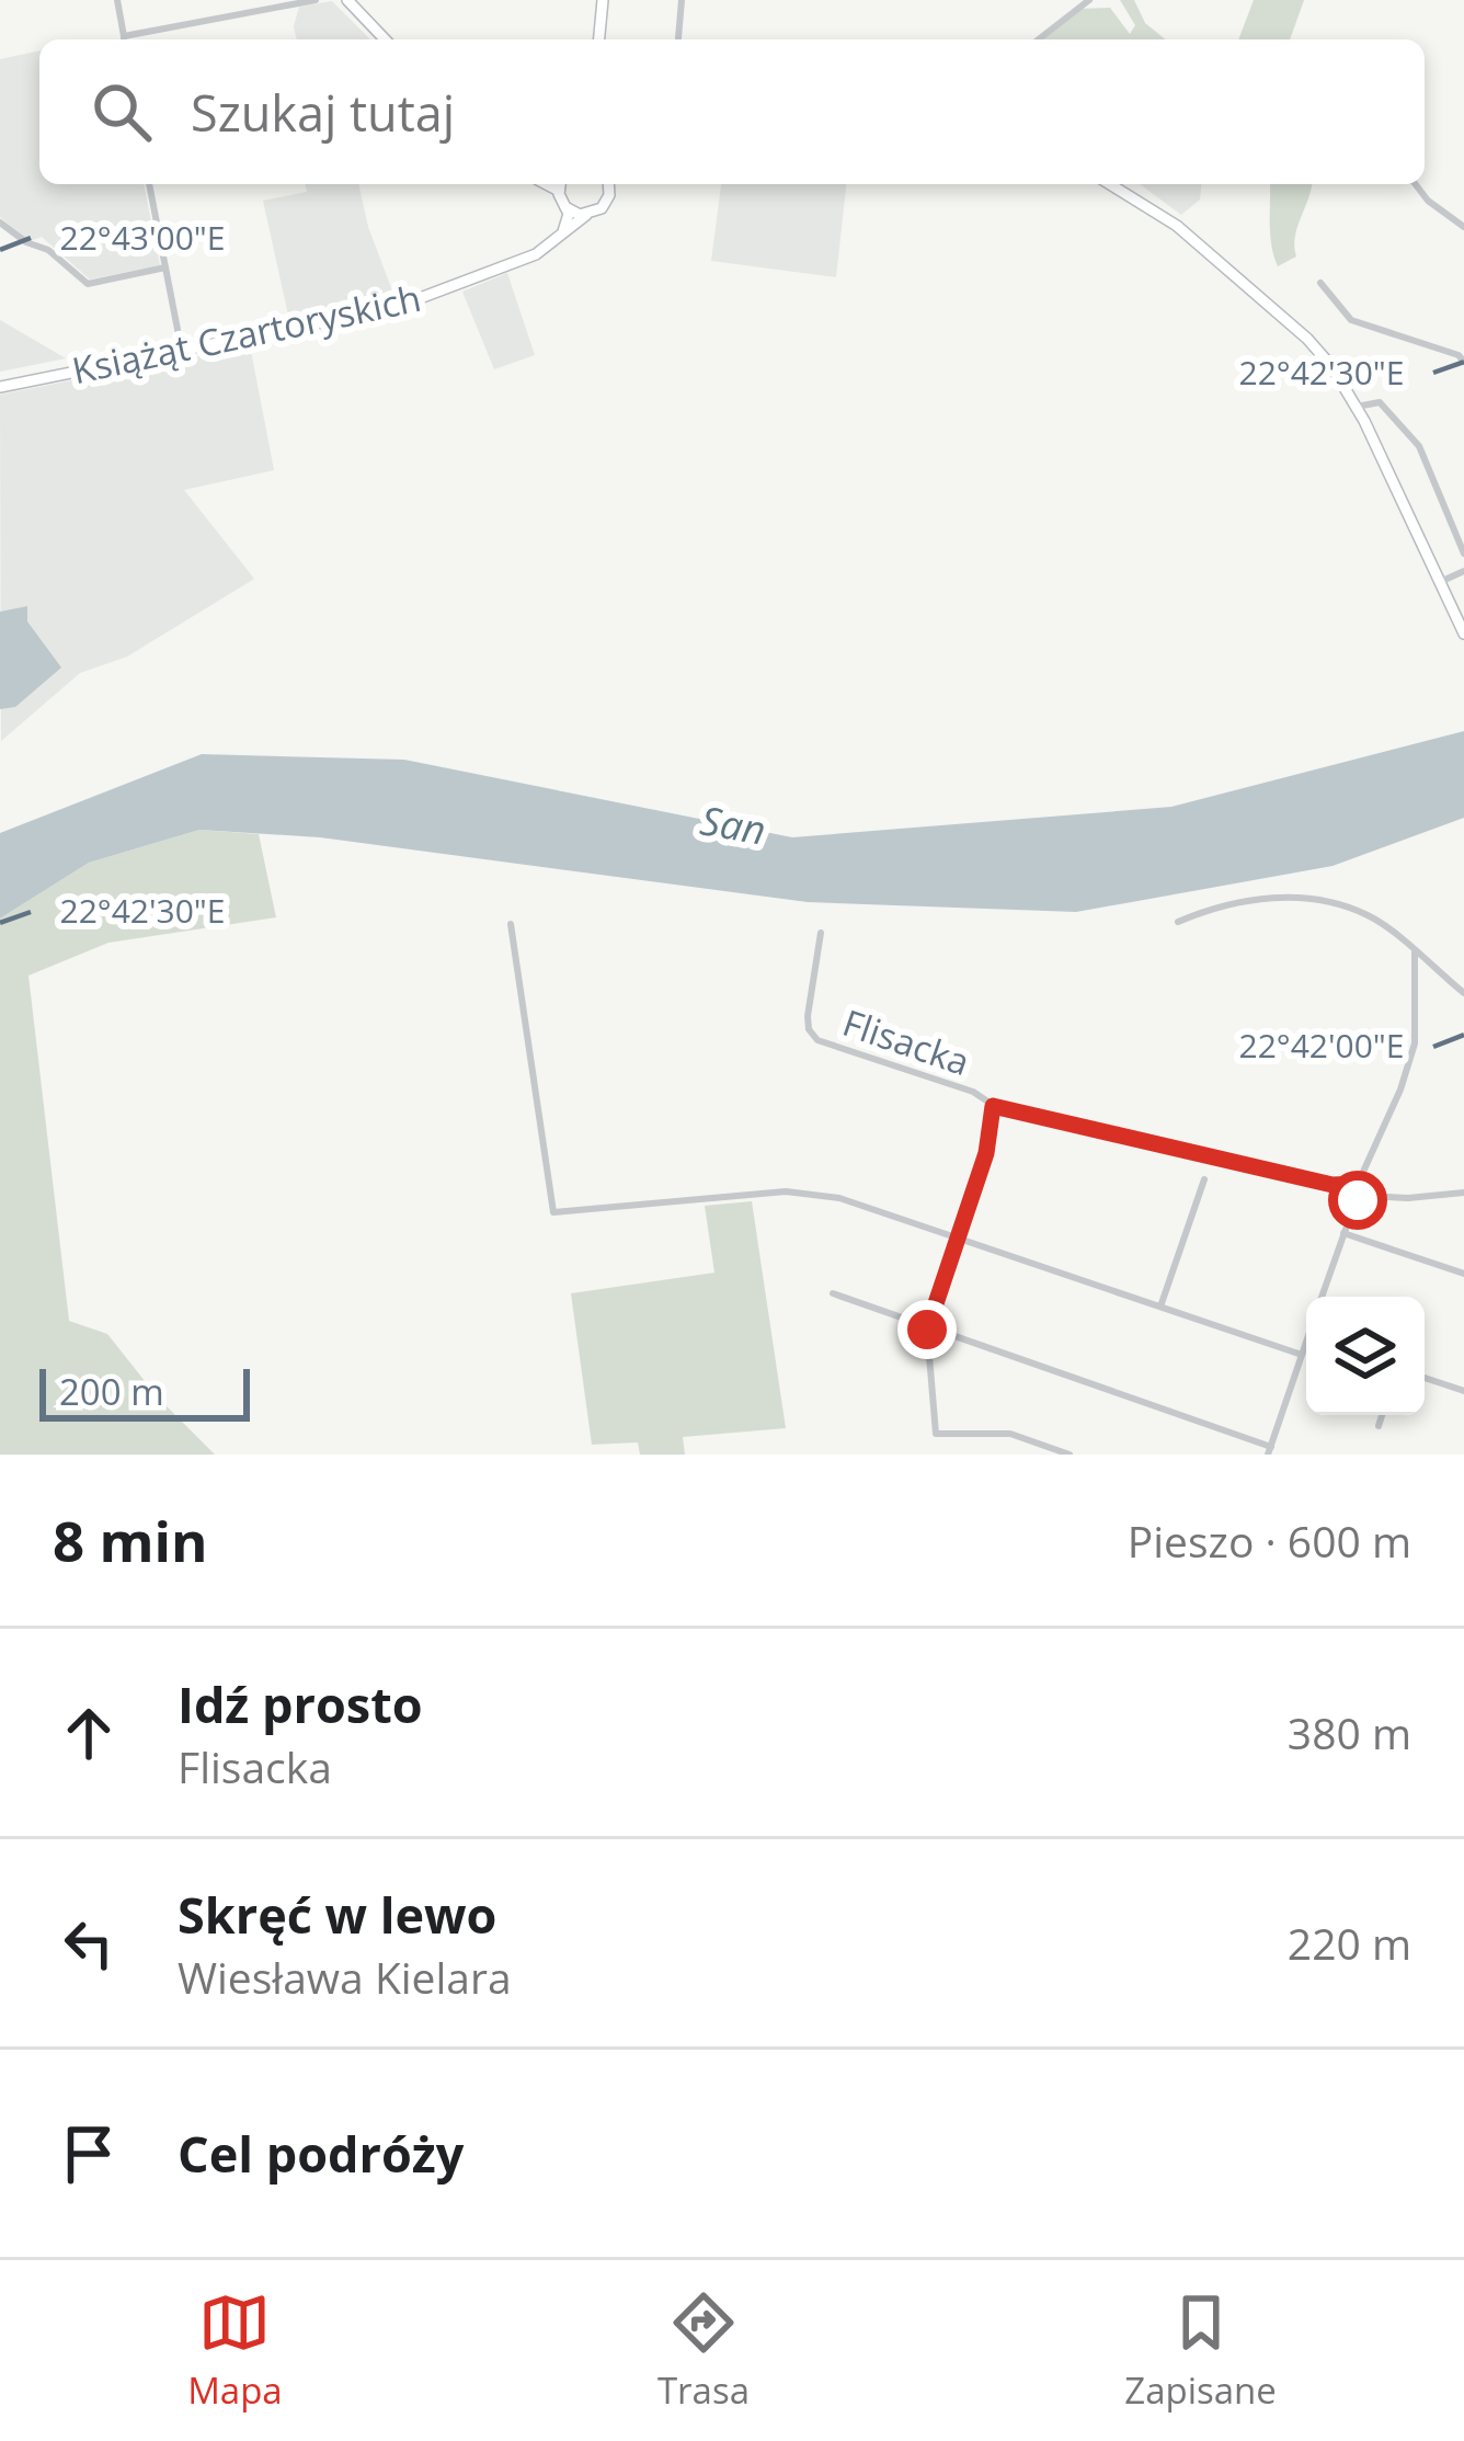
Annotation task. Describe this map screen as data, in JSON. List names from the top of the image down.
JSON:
{
  "streets": {
    "main road": ["Książąt Czartoryskich"],
    "street": ["Flisacka"]
  },
  "water": ["San"],
  "scale_bar": "200 m",
  "page": {
    "search": "Szukaj tutaj",
    "scale": "200 m",
    "heading": ["8 min", "Pieszo · 600 m"],
    "list": [
      ["Idź prosto", "Flisacka", "380 m"],
      ["Skręć w lewo", "Wiesława Kielara", "220 m"],
      "Cel podróży"
    ],
    "nav": ["Mapa", "Trasa", "Zapisane"]
  },
  "coordinates": ["22°43'00\"E", "22°42'30\"E", "22°42'00\"E"]
}
